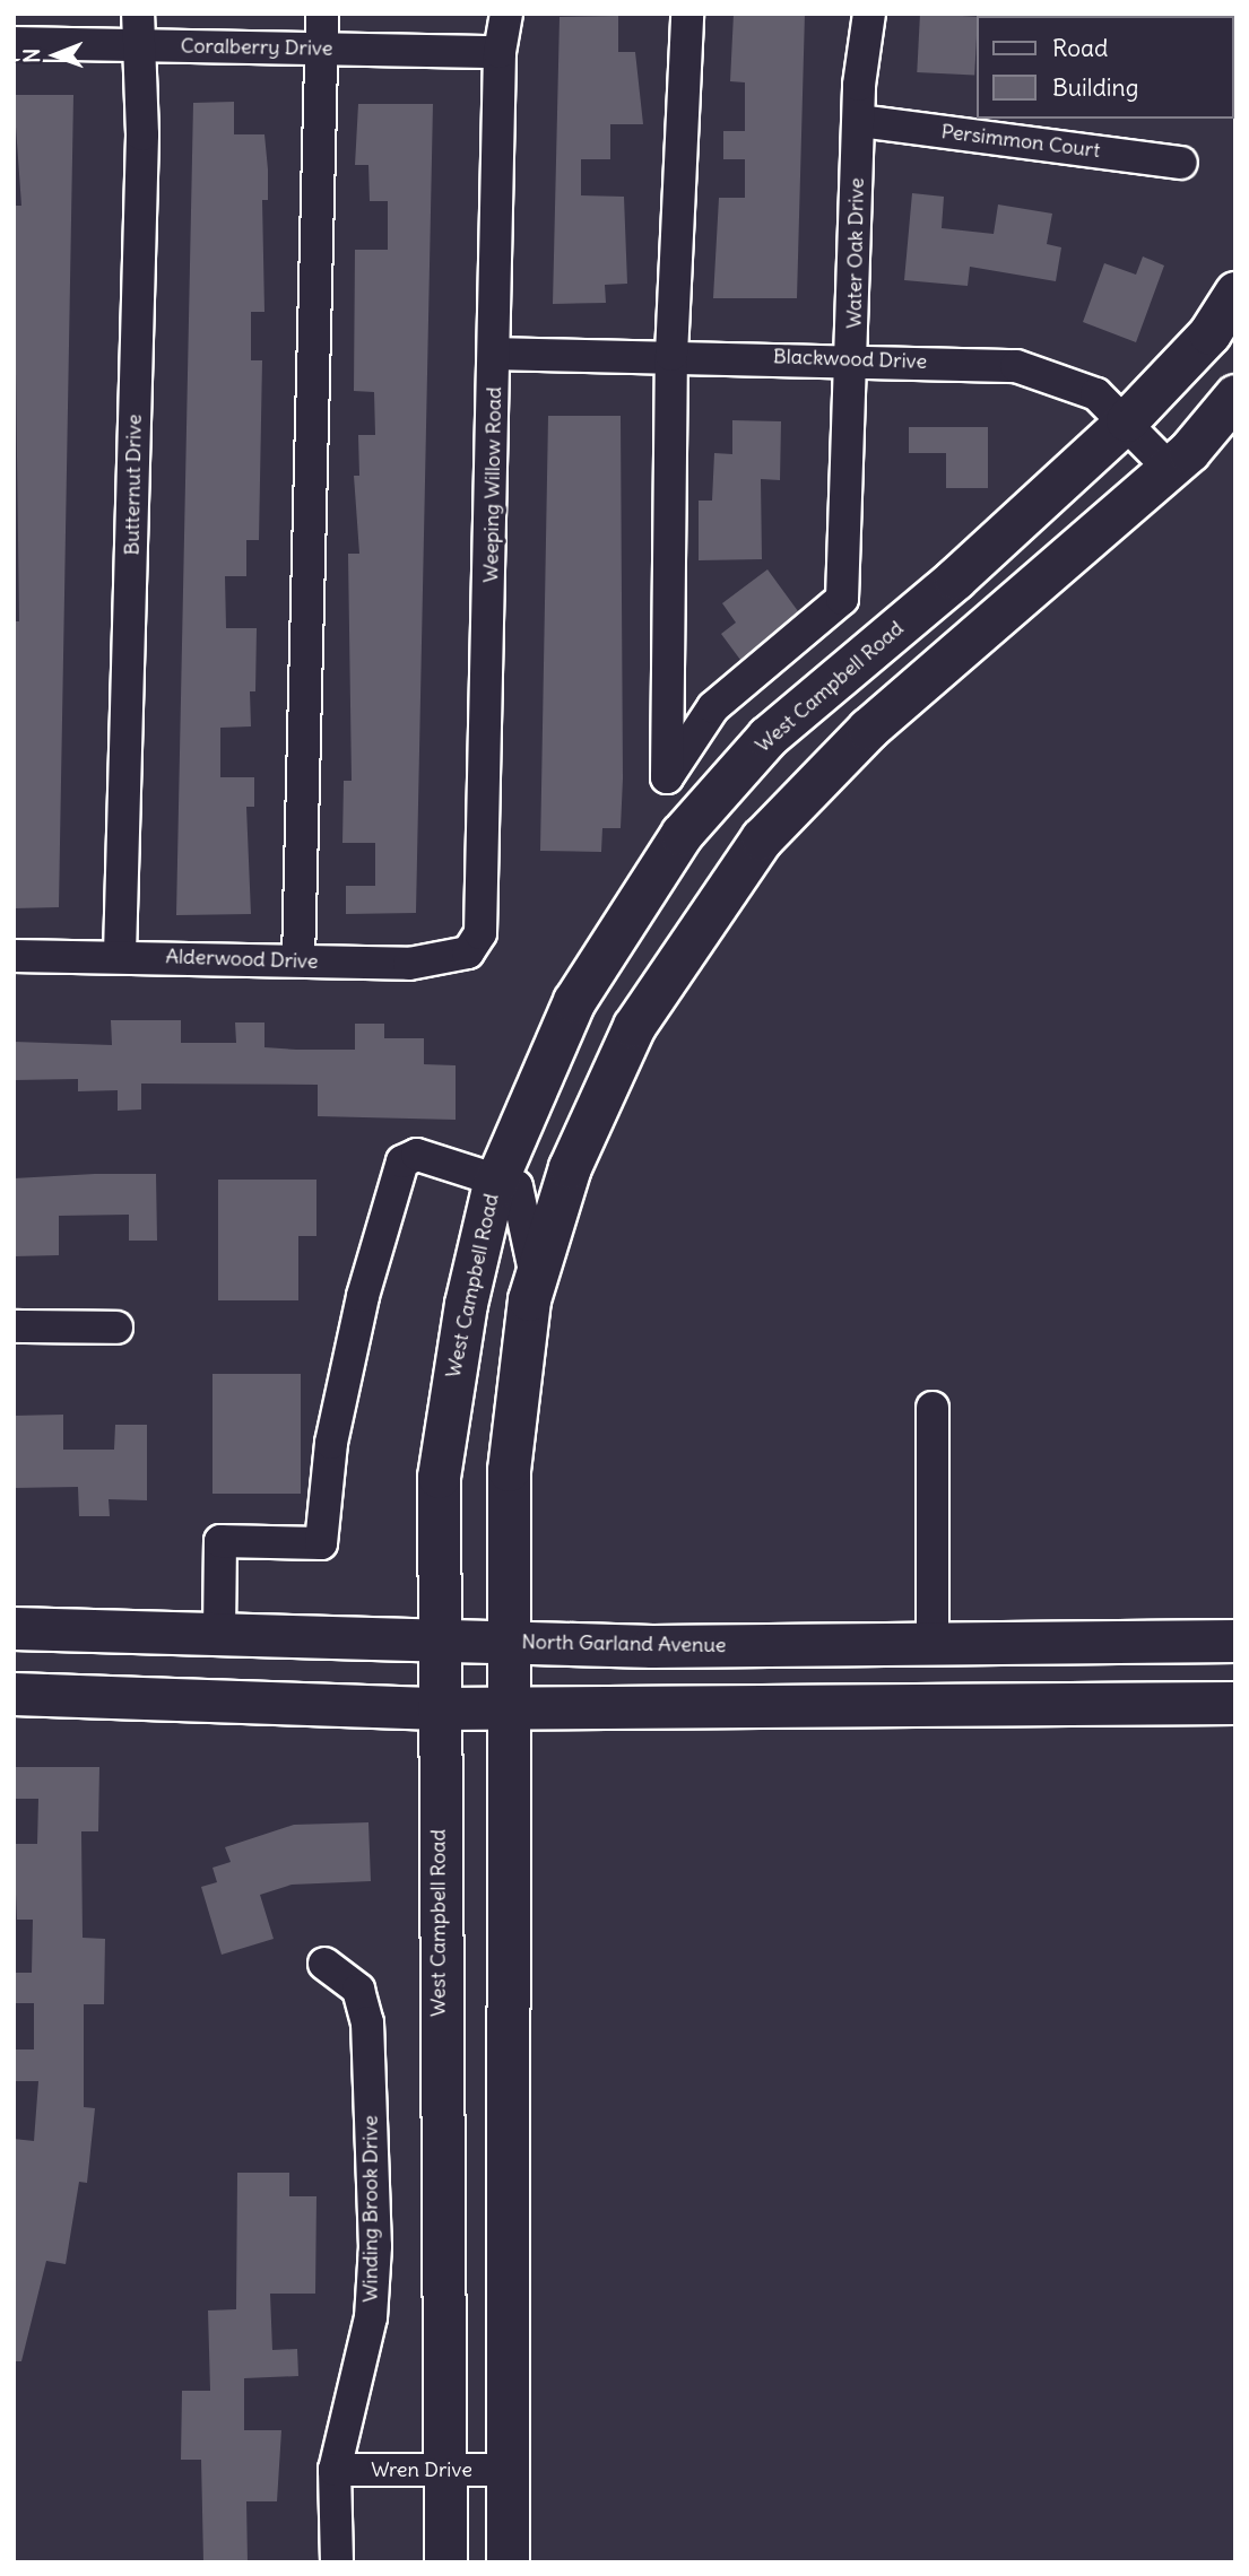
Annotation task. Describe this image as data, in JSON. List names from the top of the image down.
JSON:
{
  "streets": {
    "main road": ["West Campbell Road", "North Garland Avenue"],
    "street": [
      "Coralberry Drive",
      "Persimmon Court",
      "Water Oak Drive",
      "Blackwood Drive",
      "Butternut Drive",
      "Weeping Willow Road",
      "Alderwood Drive",
      "Winding Brook Drive",
      "Wren Drive"
    ]
  },
  "crossings": [
    ["Coralberry Drive", "Butternut Drive"],
    ["Coralberry Drive", "Weeping Willow Road"],
    ["Persimmon Court", "Water Oak Drive"],
    ["Water Oak Drive", "Blackwood Drive"],
    ["Blackwood Drive", "Weeping Willow Road"],
    ["Blackwood Drive", "West Campbell Road"],
    ["Butternut Drive", "Alderwood Drive"],
    ["Weeping Willow Road", "Alderwood Drive"],
    ["West Campbell Road", "North Garland Avenue"],
    ["West Campbell Road", "Wren Drive"],
    ["Winding Brook Drive", "Wren Drive"]
  ],
  "legend": ["Road", "Building"],
  "north": "left"
}
